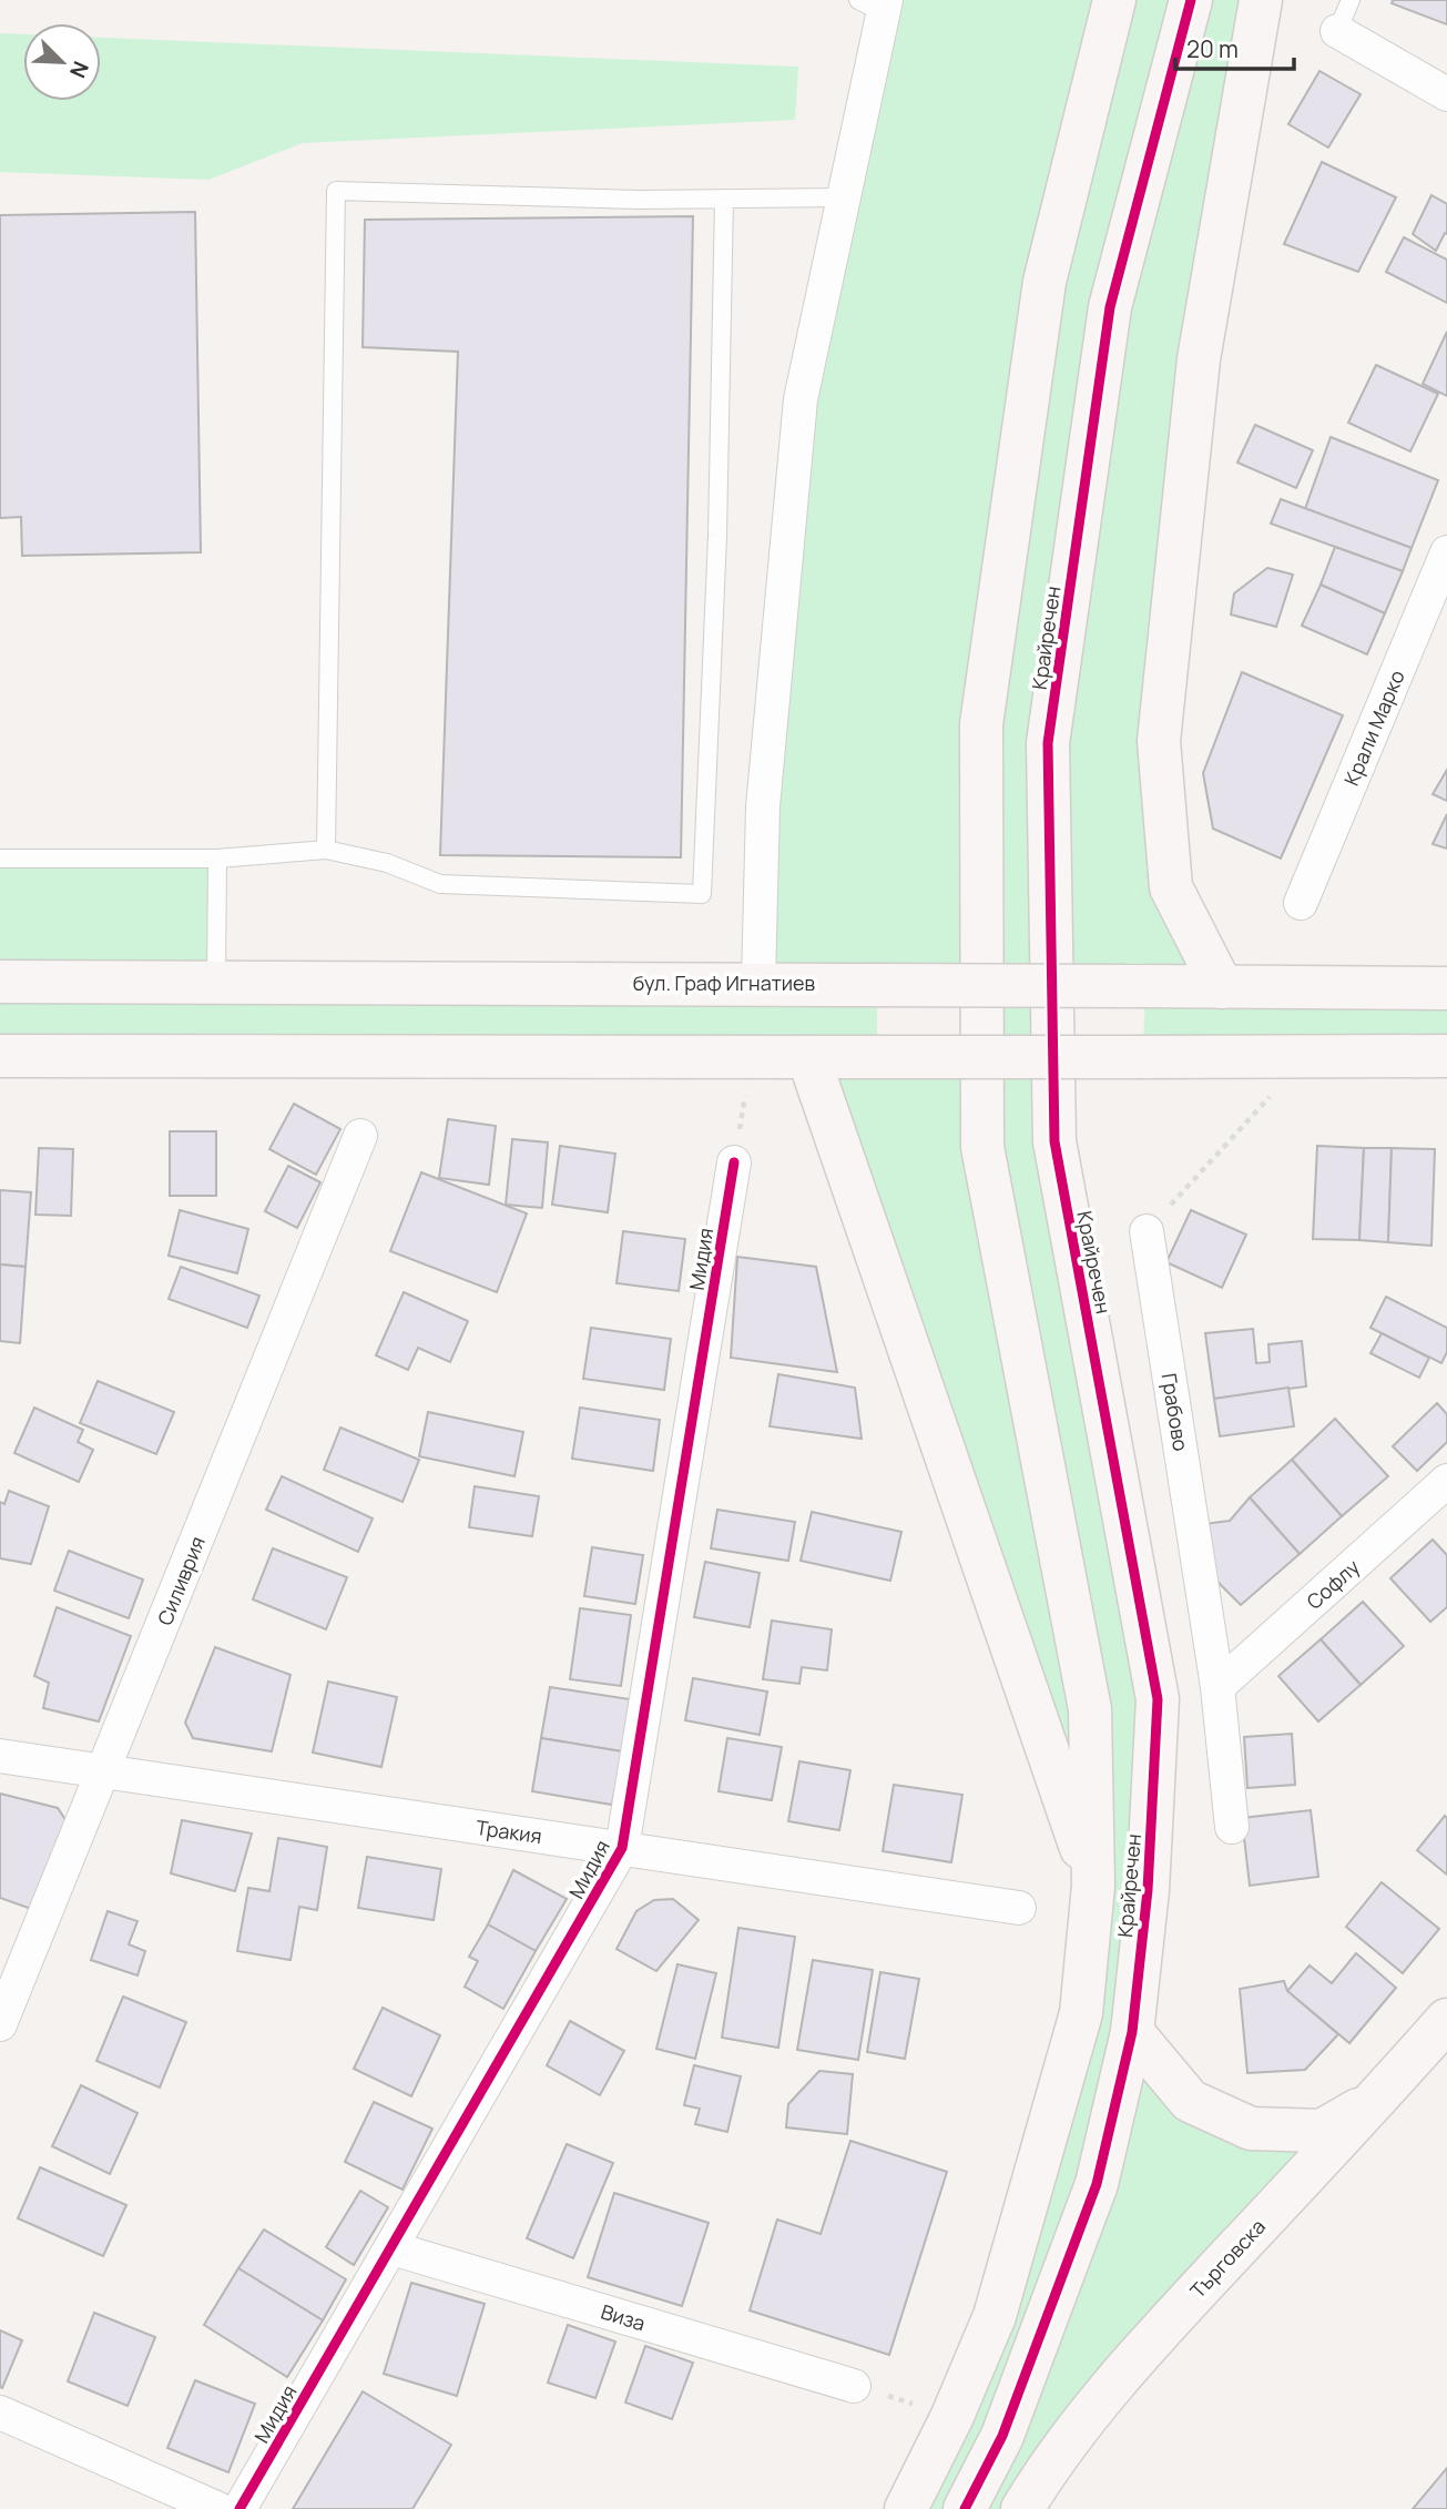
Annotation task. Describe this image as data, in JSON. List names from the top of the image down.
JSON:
{
  "streets": {
    "street": [
      "Крайречен",
      "Крали Марко",
      "бул. Граф Игнатиев",
      "Мидия",
      "Грабово",
      "Силиврия",
      "Софлу",
      "Тракия",
      "Търговска",
      "Виза"
    ]
  },
  "crossings": [
    ["Мидия", "Тракия"],
    ["Мидия", "Виза"],
    ["Грабово", "Софлу"],
    ["Силиврия", "Тракия"]
  ],
  "scale_bar": "20 m",
  "north": "bottom right"
}
